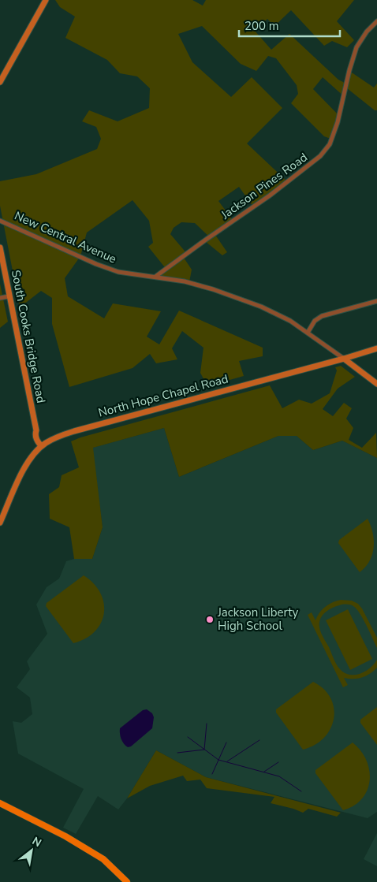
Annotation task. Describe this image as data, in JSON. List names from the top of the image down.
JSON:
{
  "streets": {
    "main road": ["New Central Avenue", "South Cooks Bridge Road", "North Hope Chapel Road"],
    "street": ["Jackson Pines Road"]
  },
  "crossings": [
    ["Jackson Pines Road", "New Central Avenue"],
    ["New Central Avenue", "North Hope Chapel Road"],
    ["South Cooks Bridge Road", "North Hope Chapel Road"]
  ],
  "places": ["Jackson Liberty High School"],
  "scale_bar": "200 m",
  "north": "top right"
}
